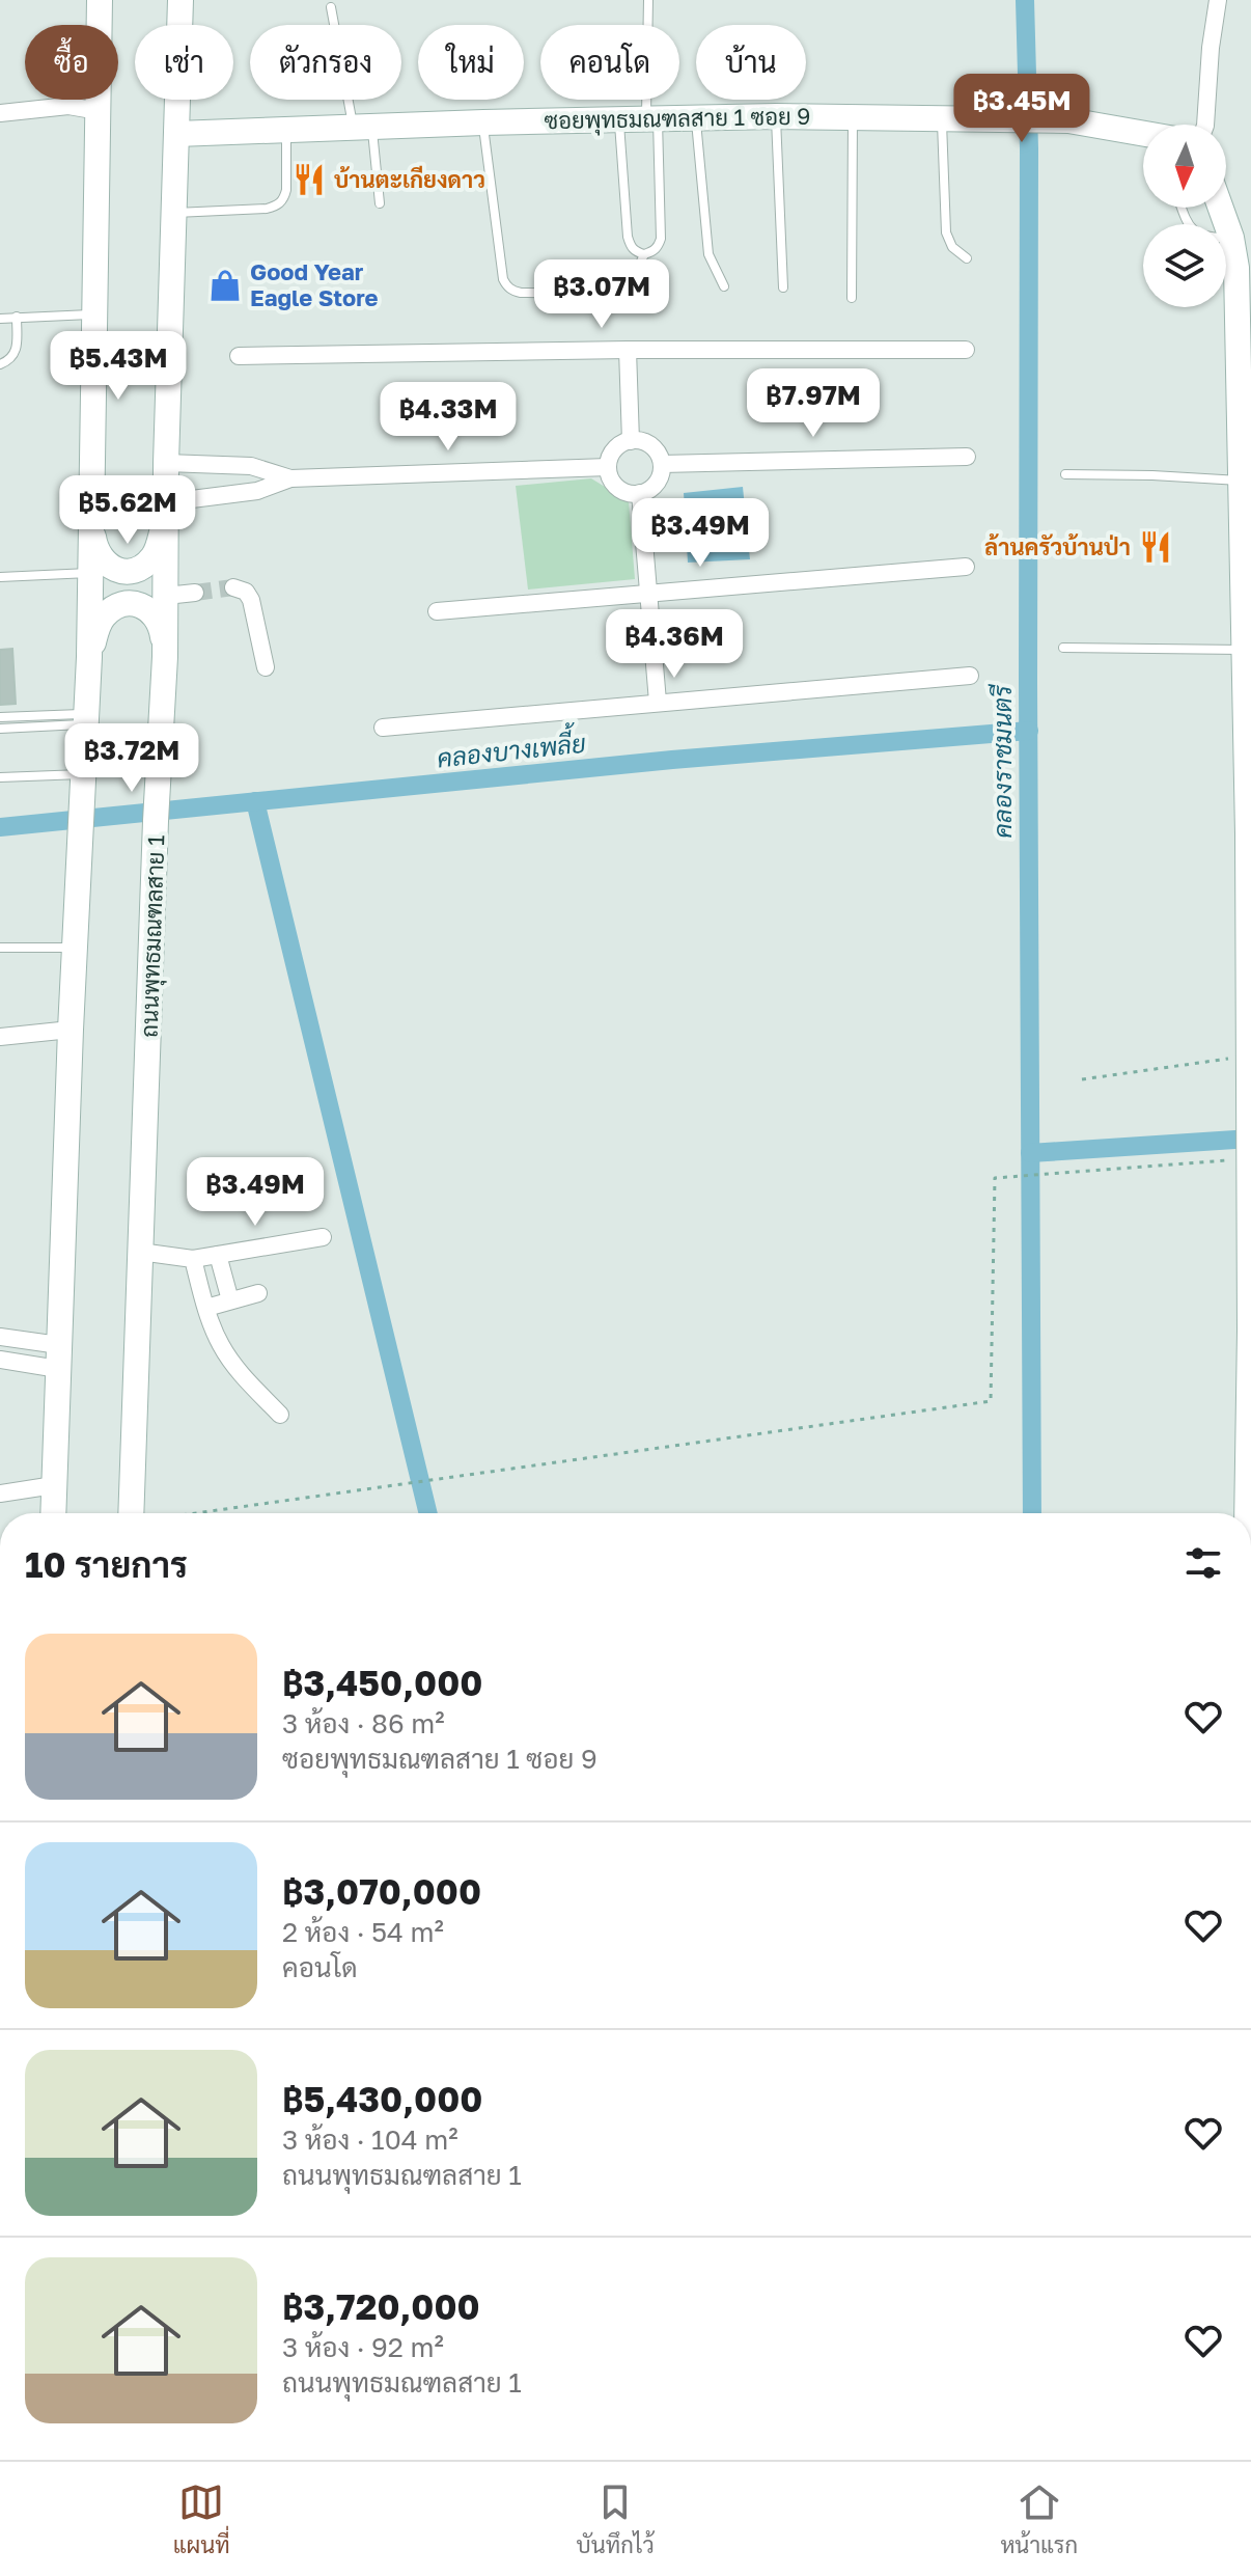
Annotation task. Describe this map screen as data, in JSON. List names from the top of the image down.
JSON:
{
  "streets": {
    "main road": ["ซอยพุทธมณฑลสาย 1 ซอย 9", "ถนนพุทธมณฑลสาย 1"]
  },
  "crossings": [
    ["ซอยพุทธมณฑลสาย 1 ซอย 9", "ถนนพุทธมณฑลสาย 1"]
  ],
  "water": ["คลองบางเพลี้ย", "คลองราชมนตรี"],
  "places": {
    "restaurant": ["บ้านตะเกียงดาว", "ล้านครัวบ้านป่า"],
    "shop": ["Good Year Eagle Store"]
  },
  "north": "bottom",
  "page": {
    "chip": [
      "ซื้อ",
      "เช่า",
      "ตัวกรอง",
      "ใหม่",
      "คอนโด",
      "บ้าน"
    ],
    "price": [
      "฿3.45M",
      "฿3.07M",
      "฿5.43M",
      "฿7.97M",
      "฿4.33M",
      "฿5.62M",
      "฿3.49M",
      "฿4.36M",
      "฿3.72M",
      "฿3.49M"
    ],
    "heading": "10 รายการ",
    "list": [
      {
        "name": "฿3,450,000",
        "note": "3 ห้อง · 86 m² · ซอยพุทธมณฑลสาย 1 ซอย 9"
      },
      {
        "name": "฿3,070,000",
        "note": "2 ห้อง · 54 m² · คอนโด"
      },
      {
        "name": "฿5,430,000",
        "note": "3 ห้อง · 104 m² · ถนนพุทธมณฑลสาย 1"
      },
      {
        "name": "฿3,720,000",
        "note": "3 ห้อง · 92 m² · ถนนพุทธมณฑลสาย 1"
      }
    ],
    "tabs": ["แผนที่", "บันทึกไว้", "หน้าแรก"]
  }
}
